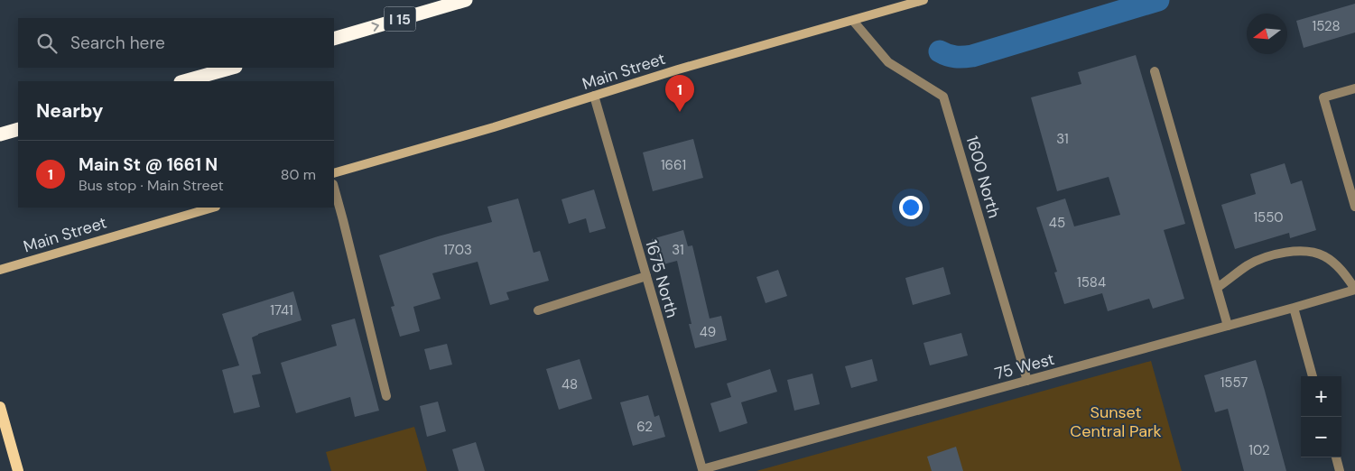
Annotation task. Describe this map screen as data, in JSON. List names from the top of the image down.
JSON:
{
  "streets": {
    "highway": ["I 15"],
    "main road": ["Main Street"],
    "street": ["1600 North", "1675 North", "75 West"]
  },
  "crossings": [
    ["Main Street", "1600 North"],
    ["Main Street", "1675 North"],
    ["1600 North", "75 West"],
    ["1675 North", "75 West"]
  ],
  "parks": ["Sunset Central Park"],
  "house_numbers": [
    "1528",
    "31",
    "1661",
    "1550",
    "45",
    "1703",
    "31",
    "1584",
    "1741",
    "49",
    "1557",
    "48",
    "62",
    "102"
  ],
  "north": "left",
  "page": {
    "search": "Search here",
    "pins": "1",
    "heading": "Nearby",
    "list": [
      {
        "mark": "1",
        "name": "Main St @ 1661 N",
        "note": "Bus stop · Main Street",
        "value": "80 m"
      }
    ],
    "map_buttons": ["+", "−"]
  }
}
